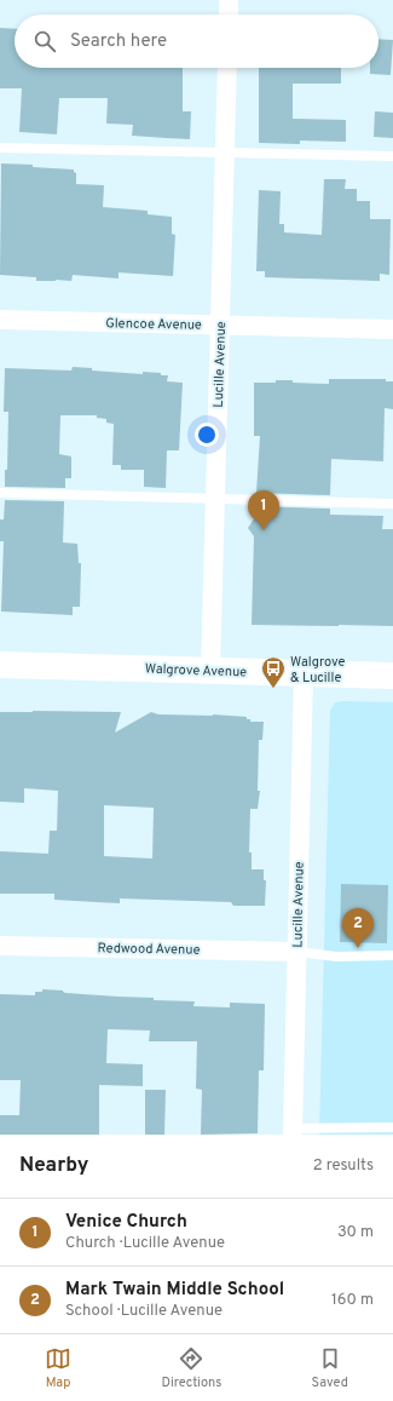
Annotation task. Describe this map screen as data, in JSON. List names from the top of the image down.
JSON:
{
  "streets": {
    "street": [
      "Glencoe Avenue",
      "Lucille Avenue",
      "Walgrove Avenue",
      "Redwood Avenue"
    ]
  },
  "crossings": [
    ["Glencoe Avenue", "Lucille Avenue"],
    ["Lucille Avenue", "Walgrove Avenue"],
    ["Lucille Avenue", "Redwood Avenue"]
  ],
  "places": {
    "bus stop": ["Walgrove & Lucille"]
  },
  "page": {
    "search": "Search here",
    "pins": ["1", "2"],
    "heading": ["Nearby", "2 results"],
    "list": [
      {
        "mark": "1",
        "name": "Venice Church",
        "note": "Church · Lucille Avenue",
        "value": "30 m"
      },
      {
        "mark": "2",
        "name": "Mark Twain Middle School",
        "note": "School · Lucille Avenue",
        "value": "160 m"
      }
    ],
    "nav": ["Map", "Directions", "Saved"]
  }
}
